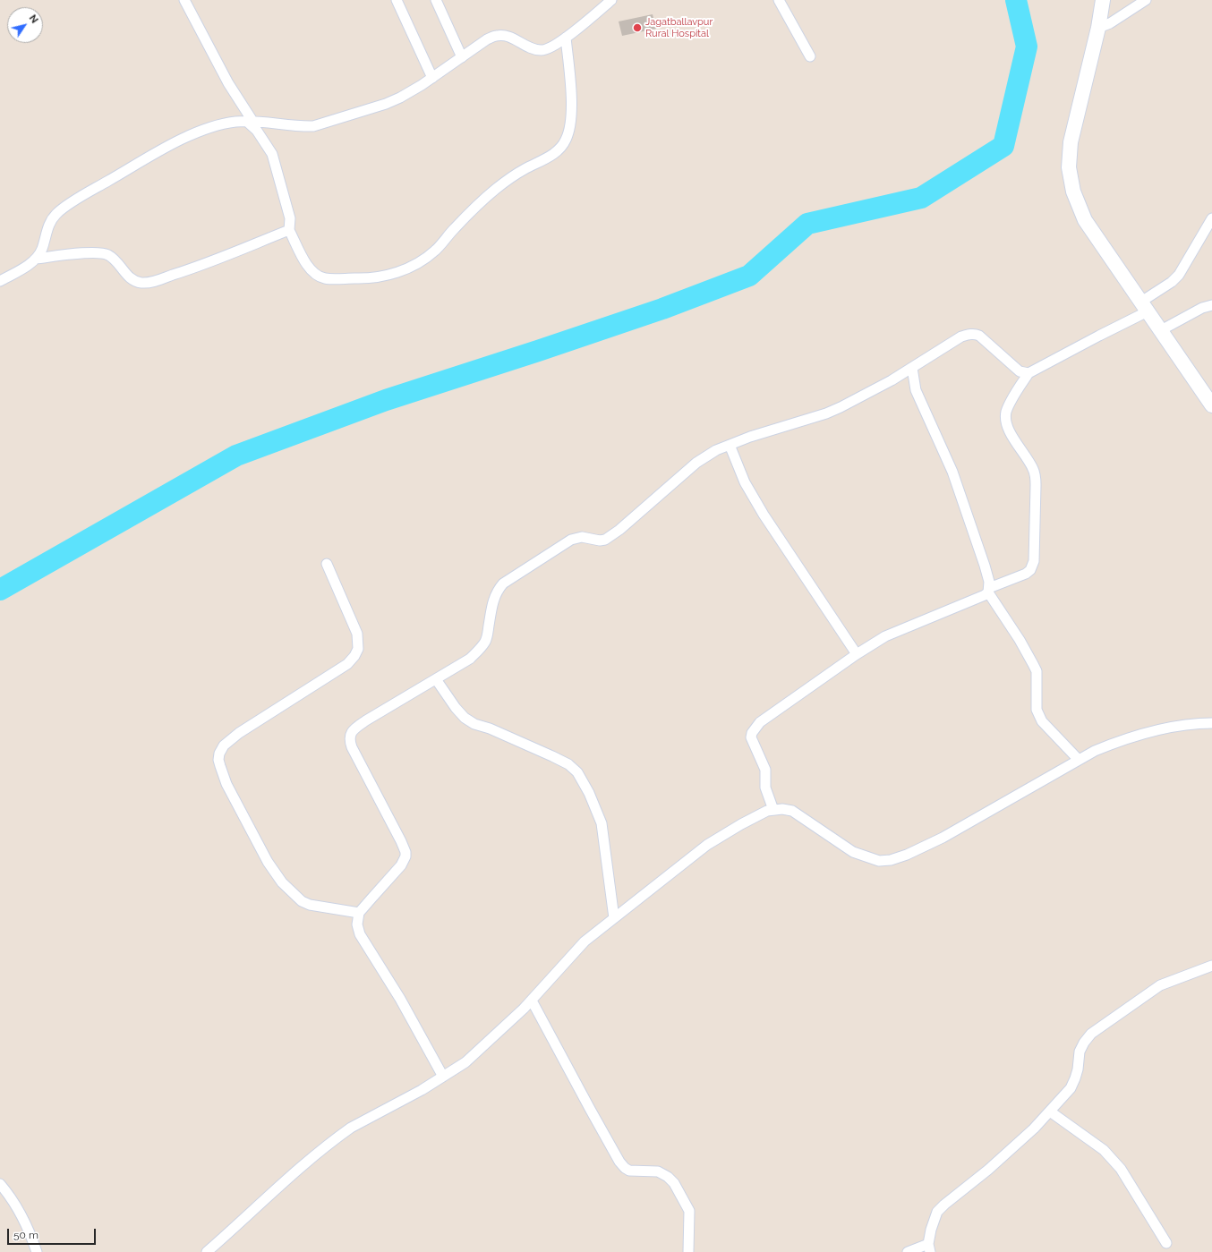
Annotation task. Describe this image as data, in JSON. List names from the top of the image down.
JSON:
{
  "places": ["Jagatballavpur Rural Hospital"],
  "scale_bar": "50 m",
  "north": "top right"
}
